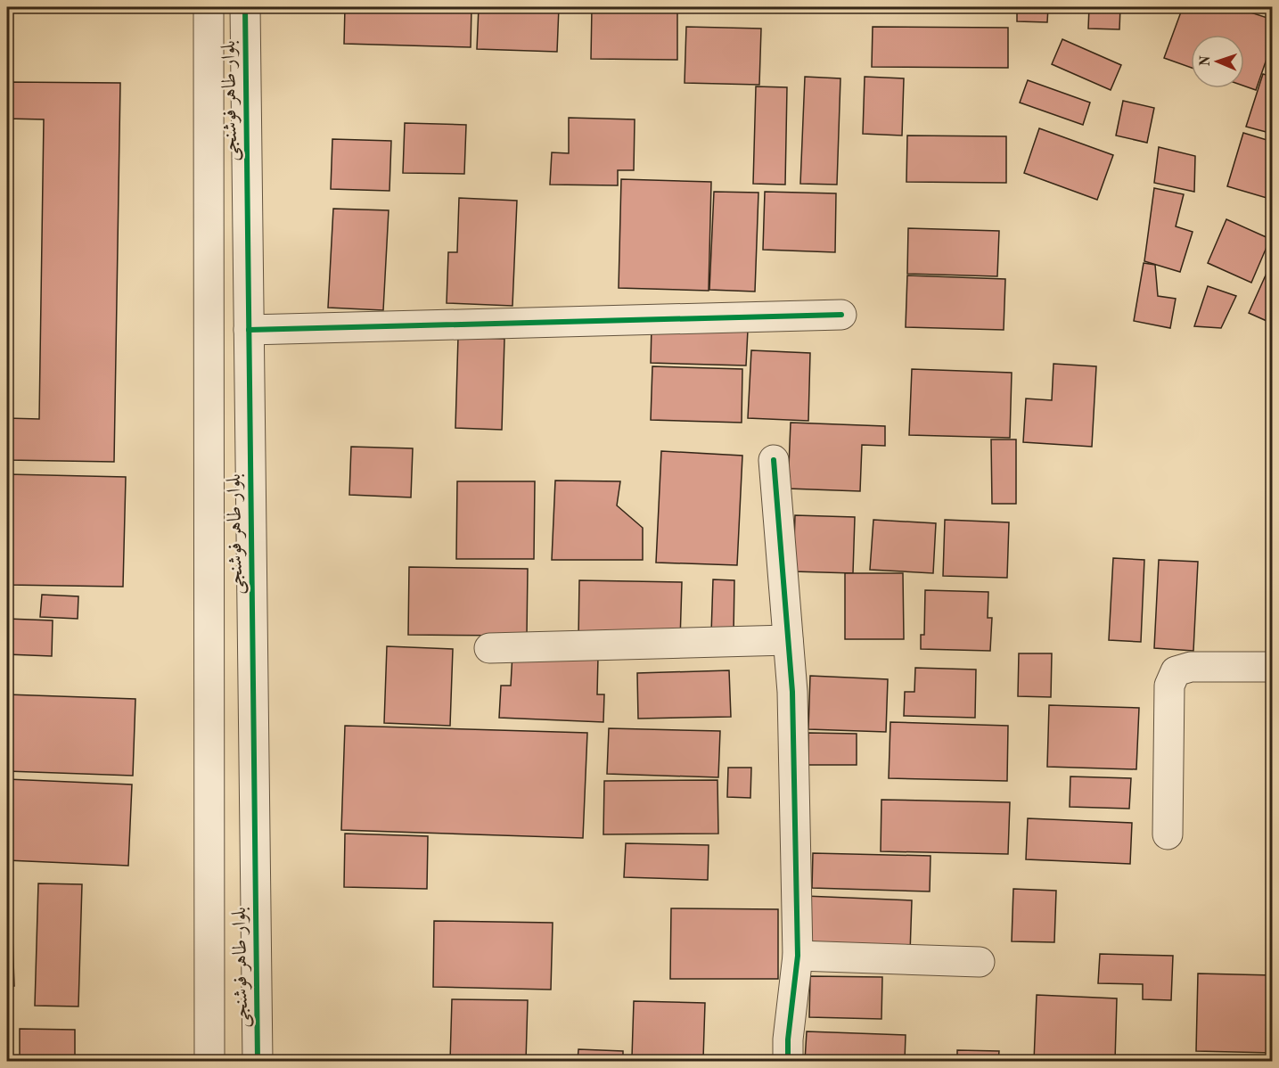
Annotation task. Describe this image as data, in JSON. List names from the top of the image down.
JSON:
{
  "streets": {
    "street": ["بلوار طاهر فوشنجی"]
  },
  "north": "left"
}
